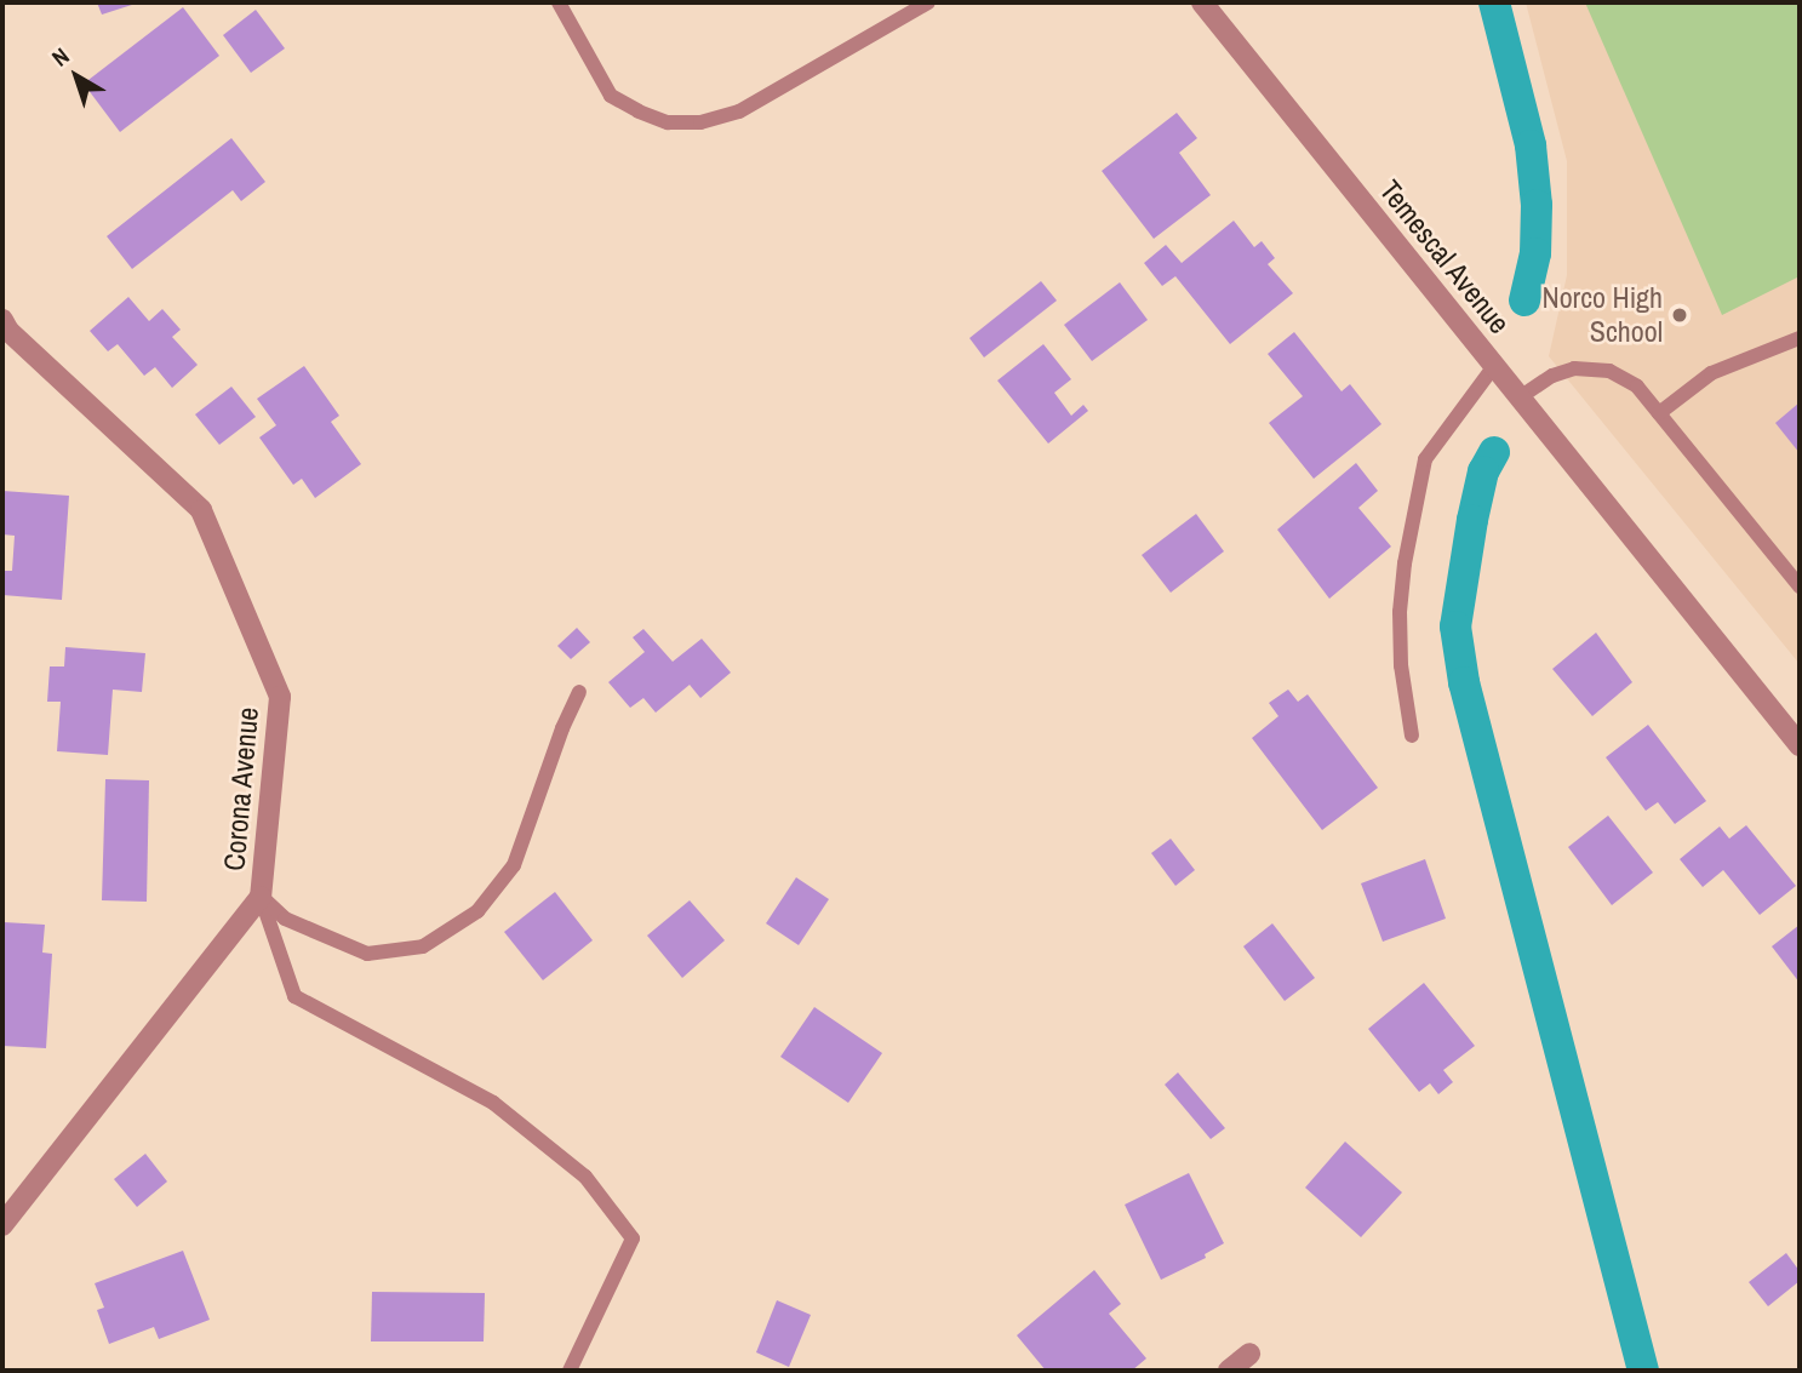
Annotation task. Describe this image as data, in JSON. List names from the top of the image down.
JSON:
{
  "streets": {
    "street": ["Temescal Avenue", "Corona Avenue"]
  },
  "places": ["Norco High School"],
  "north": "top left"
}
